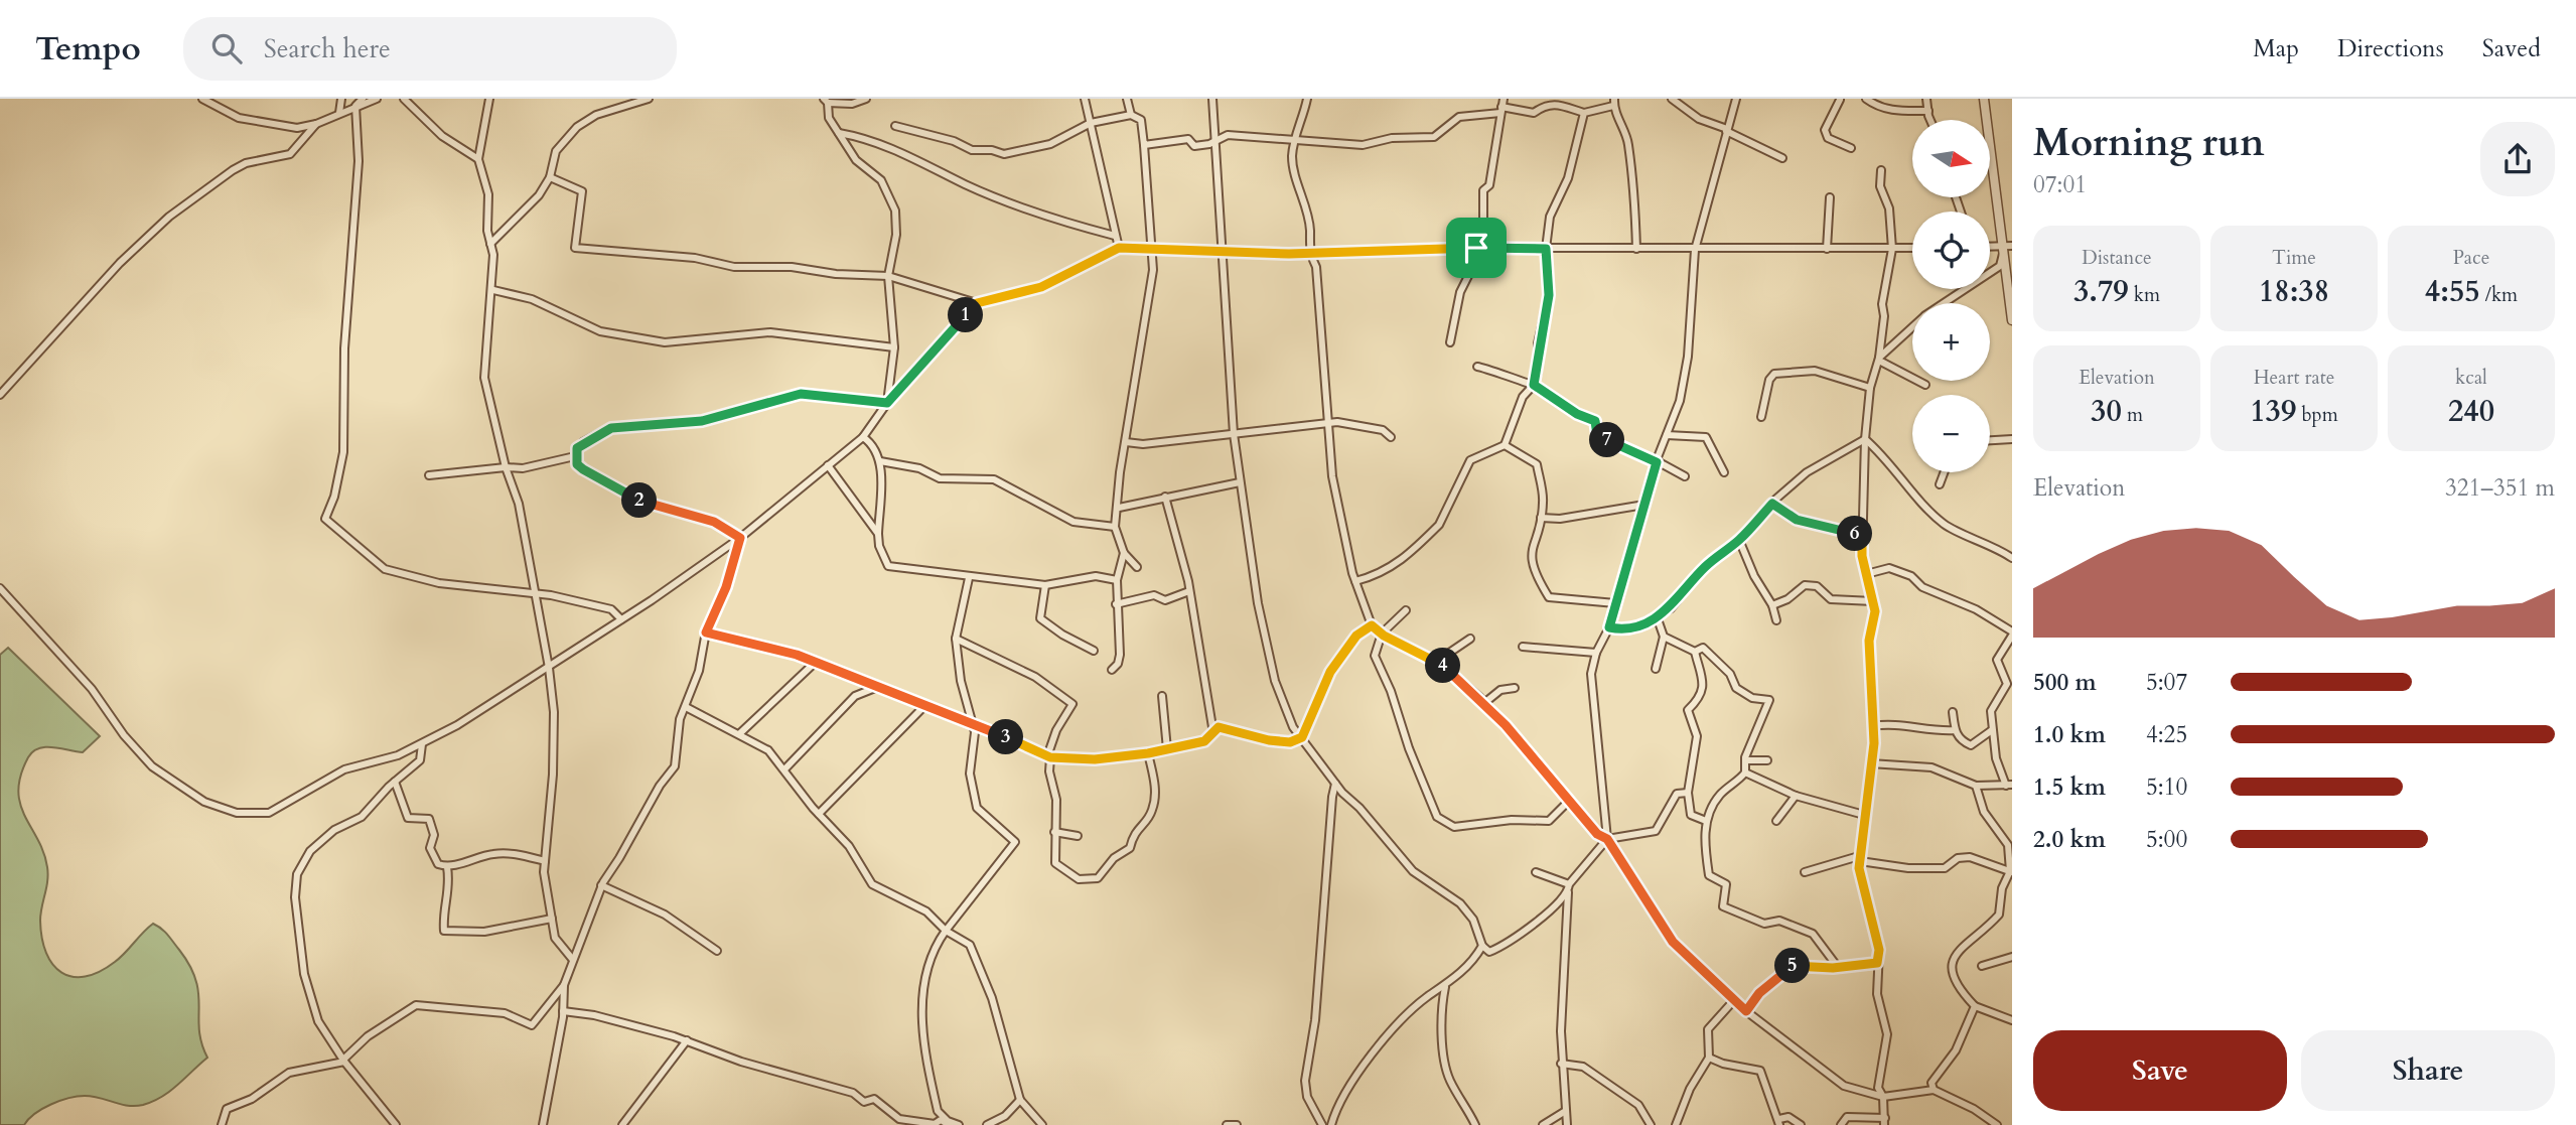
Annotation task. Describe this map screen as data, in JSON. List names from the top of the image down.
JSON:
{
  "north": "right",
  "page": {
    "header": "Tempo",
    "search": "Search here",
    "nav": ["Map", "Directions", "Saved"],
    "heading": ["Morning run", "07:01"],
    "map_buttons": ["+", "−"],
    "stats": [
      ["Distance", "3.79 km"],
      ["Time", "18:38"],
      ["Pace", "4:55 /km"],
      ["Elevation", "30 m"],
      ["Heart rate", "139 bpm"],
      ["kcal", "240"]
    ],
    "pins": [
      "1",
      "7",
      "2",
      "6",
      "4",
      "3",
      "5"
    ],
    "chart": ["Elevation", "321–351 m"],
    "list": [
      {
        "name": "500 m",
        "note": "5:07"
      },
      {
        "name": "1.0 km",
        "note": "4:25"
      },
      {
        "name": "1.5 km",
        "note": "5:10"
      },
      {
        "name": "2.0 km",
        "note": "5:00"
      }
    ],
    "buttons": ["Save", "Share"]
  }
}
